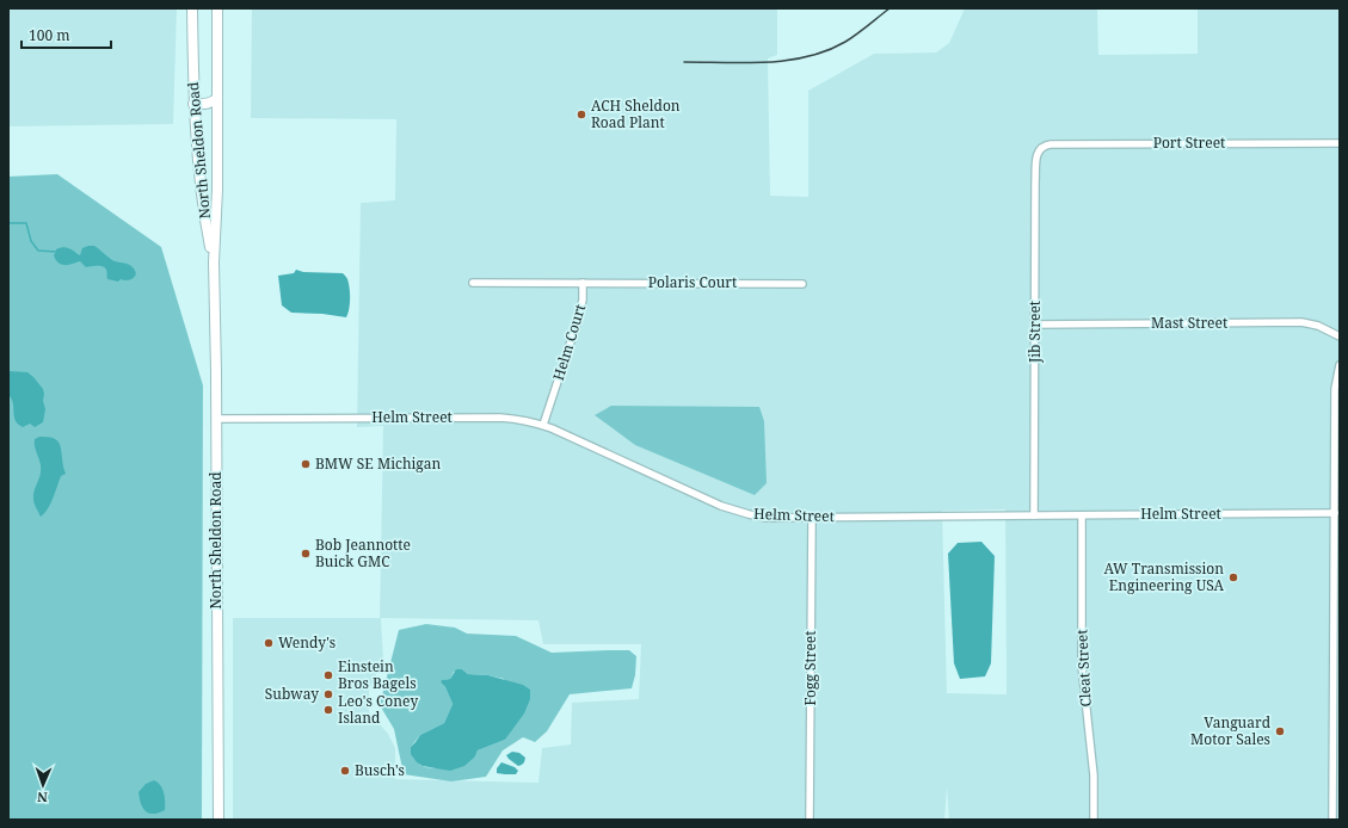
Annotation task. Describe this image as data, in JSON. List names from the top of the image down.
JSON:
{
  "streets": {
    "main road": ["North Sheldon Road"],
    "street": [
      "Port Street",
      "Polaris Court",
      "Mast Street",
      "Jib Street",
      "Helm Court",
      "Helm Street",
      "Fogg Street",
      "Cleat Street"
    ]
  },
  "crossings": [
    ["Port Street", "Jib Street"],
    ["North Sheldon Road", "Helm Street"],
    ["Polaris Court", "Helm Court"],
    ["Mast Street", "Jib Street"],
    ["Jib Street", "Helm Street"],
    ["Helm Court", "Helm Street"],
    ["Helm Street", "Fogg Street"],
    ["Helm Street", "Cleat Street"]
  ],
  "places": [
    "ACH Sheldon Road Plant",
    "BMW SE Michigan",
    "Bob Jeannotte Buick GMC",
    "AW Transmission Engineering USA",
    "Wendy's",
    "Einstein Bros Bagels",
    "Subway",
    "Leo's Coney Island",
    "Vanguard Motor Sales",
    "Busch's"
  ],
  "scale_bar": "100 m",
  "north": "bottom"
}
